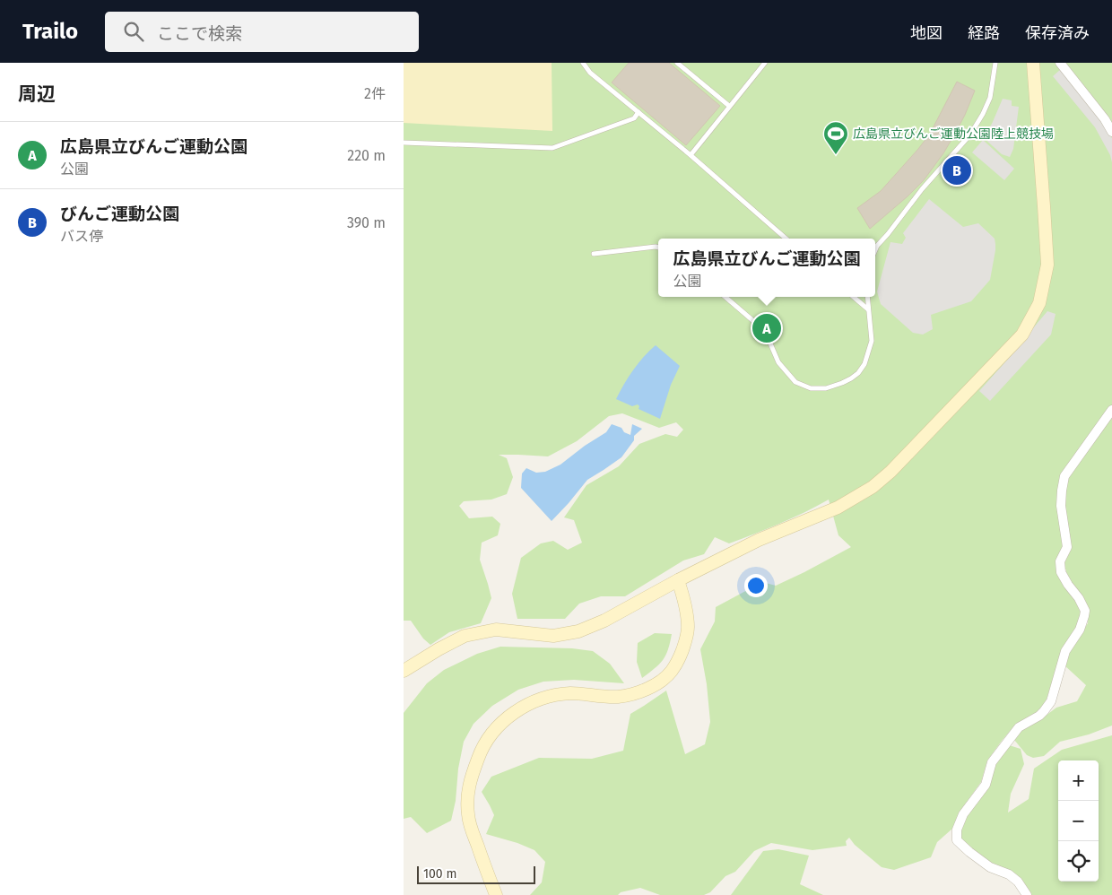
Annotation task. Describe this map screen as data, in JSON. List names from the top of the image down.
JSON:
{
  "places": {
    "sports": ["広島県立びんご運動公園陸上競技場"]
  },
  "scale_bar": "100 m",
  "page": {
    "header": "Trailo",
    "search": "ここで検索",
    "nav": ["地図", "経路", "保存済み"],
    "heading": ["周辺", "2件"],
    "list": [
      {
        "mark": "A",
        "name": "広島県立びんご運動公園",
        "note": "公園",
        "value": "220 m"
      },
      {
        "mark": "B",
        "name": "びんご運動公園",
        "note": "バス停",
        "value": "390 m"
      }
    ],
    "pins": ["B", "A"],
    "popup": ["広島県立びんご運動公園", "公園"],
    "map_buttons": ["+", "−"],
    "scale": "100 m"
  }
}
